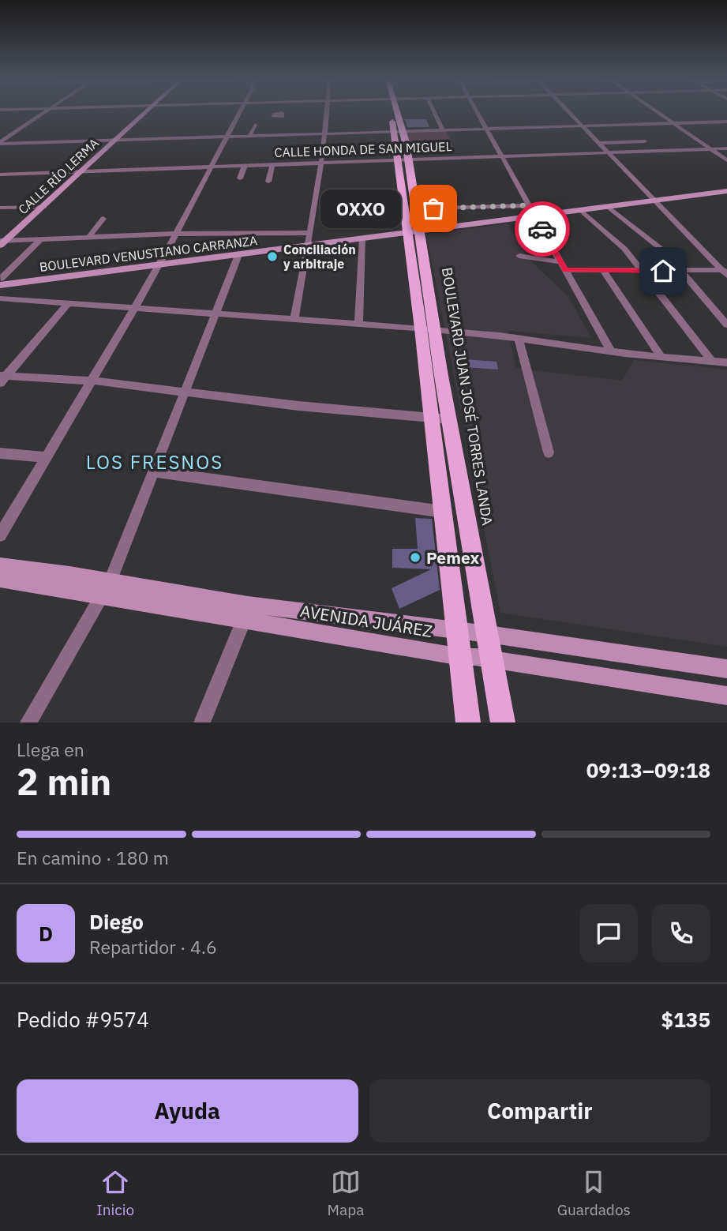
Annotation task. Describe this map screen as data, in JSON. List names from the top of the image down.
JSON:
{
  "streets": {
    "main road": [
      "CALLE RÍO LERMA",
      "BOULEVARD VENUSTIANO CARRANZA",
      "BOULEVARD JUAN JOSÉ TORRES LANDA",
      "AVENIDA JUÁREZ"
    ],
    "street": ["CALLE HONDA DE SAN MIGUEL"]
  },
  "crossings": [
    ["CALLE HONDA DE SAN MIGUEL", "CALLE RÍO LERMA"],
    ["CALLE HONDA DE SAN MIGUEL", "BOULEVARD JUAN JOSÉ TORRES LANDA"],
    ["BOULEVARD VENUSTIANO CARRANZA", "BOULEVARD JUAN JOSÉ TORRES LANDA"],
    ["BOULEVARD JUAN JOSÉ TORRES LANDA", "AVENIDA JUÁREZ"]
  ],
  "districts": ["LOS FRESNOS"],
  "places": ["OXXO", "Conciliación y arbitraje", "Pemex"],
  "page": {
    "bubble": "OXXO",
    "heading": ["2 min", "Llega en", "09:13–09:18"],
    "panel": [
      "Diego",
      "Repartidor · 4.6",
      "Pedido #9574",
      "$135"
    ],
    "bar": "En camino · 180 m",
    "round": "D",
    "buttons": ["Ayuda", "Compartir"],
    "tabs": ["Inicio", "Mapa", "Guardados"]
  }
}
